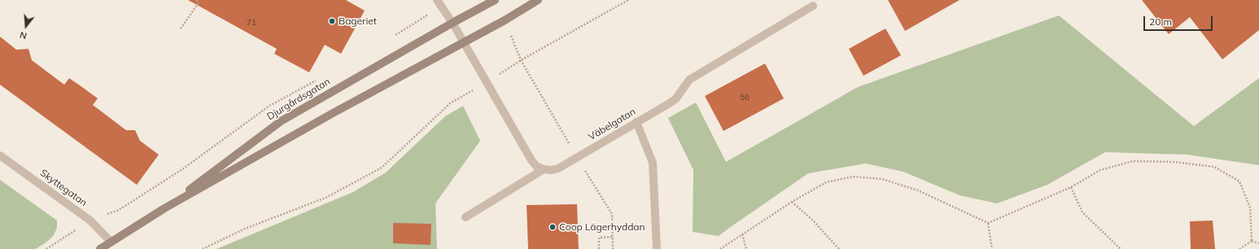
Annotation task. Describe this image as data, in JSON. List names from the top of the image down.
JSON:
{
  "streets": {
    "main road": ["Djurgårdsgatan"],
    "street": ["Väbelgatan", "Skyttegatan"]
  },
  "crossings": [
    ["Djurgårdsgatan", "Skyttegatan"]
  ],
  "places": ["Bageriet", "Coop Lägerhyddan"],
  "house_numbers": ["71", "56"],
  "scale_bar": "20 m",
  "north": "bottom"
}
